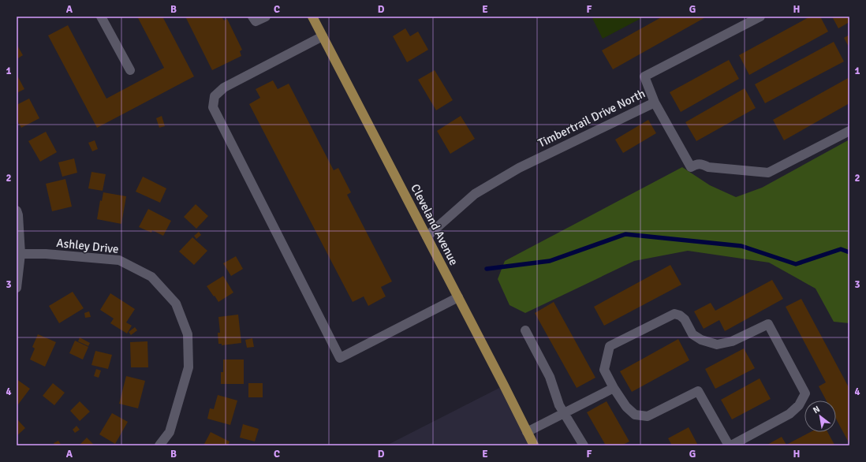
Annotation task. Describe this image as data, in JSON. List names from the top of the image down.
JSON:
{
  "streets": {
    "main road": ["Cleveland Avenue"],
    "street": ["Timbertrail Drive North", "Ashley Drive"]
  },
  "crossings": [
    ["Timbertrail Drive North", "Cleveland Avenue"]
  ],
  "north": "top left",
  "grid": {
    "columns": [
      "A",
      "B",
      "C",
      "D",
      "E",
      "F",
      "G",
      "H"
    ],
    "rows": [
      "1",
      "2",
      "3",
      "4"
    ]
  }
}
